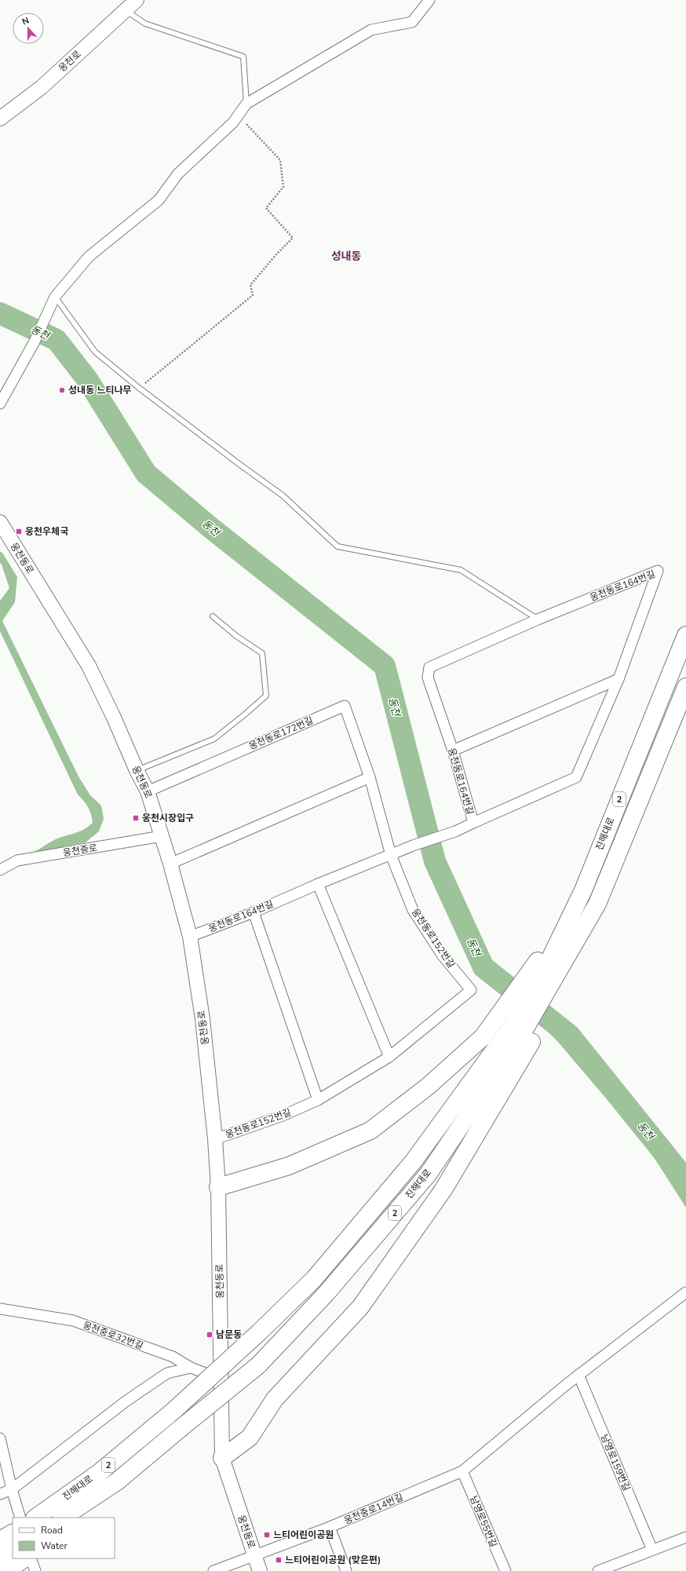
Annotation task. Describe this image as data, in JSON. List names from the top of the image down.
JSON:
{
  "streets": {
    "highway": ["2", "진해대로"],
    "main road": ["웅천로", "웅천동로"],
    "street": [
      "웅천동로164번길",
      "웅천동로172번길",
      "웅천중로",
      "웅천동로152번길",
      "웅천중로32번길",
      "남영로159번길",
      "웅천중로14번길",
      "남영로55번길"
    ]
  },
  "crossings": [
    ["웅천동로", "웅천동로164번길"],
    ["웅천동로", "웅천동로172번길"],
    ["웅천동로", "웅천중로"],
    ["웅천동로", "웅천동로152번길"],
    ["웅천동로", "웅천중로32번길"],
    ["웅천동로", "웅천중로14번길"],
    ["웅천동로164번길", "웅천동로172번길"],
    ["웅천동로164번길", "웅천동로152번길"],
    ["웅천동로172번길", "웅천동로152번길"],
    ["2", "진해대로"],
    ["웅천중로14번길", "남영로55번길"]
  ],
  "districts": ["성내동"],
  "water": ["동천"],
  "places": {
    "other": ["성내동 느티나무"],
    "transit": [
      "웅천우체국",
      "웅천시장입구",
      "남문동",
      "느티어린이공원",
      "느티어린이공원 (맞은편)"
    ]
  },
  "legend": ["Road", "Water"],
  "north": "top"
}
